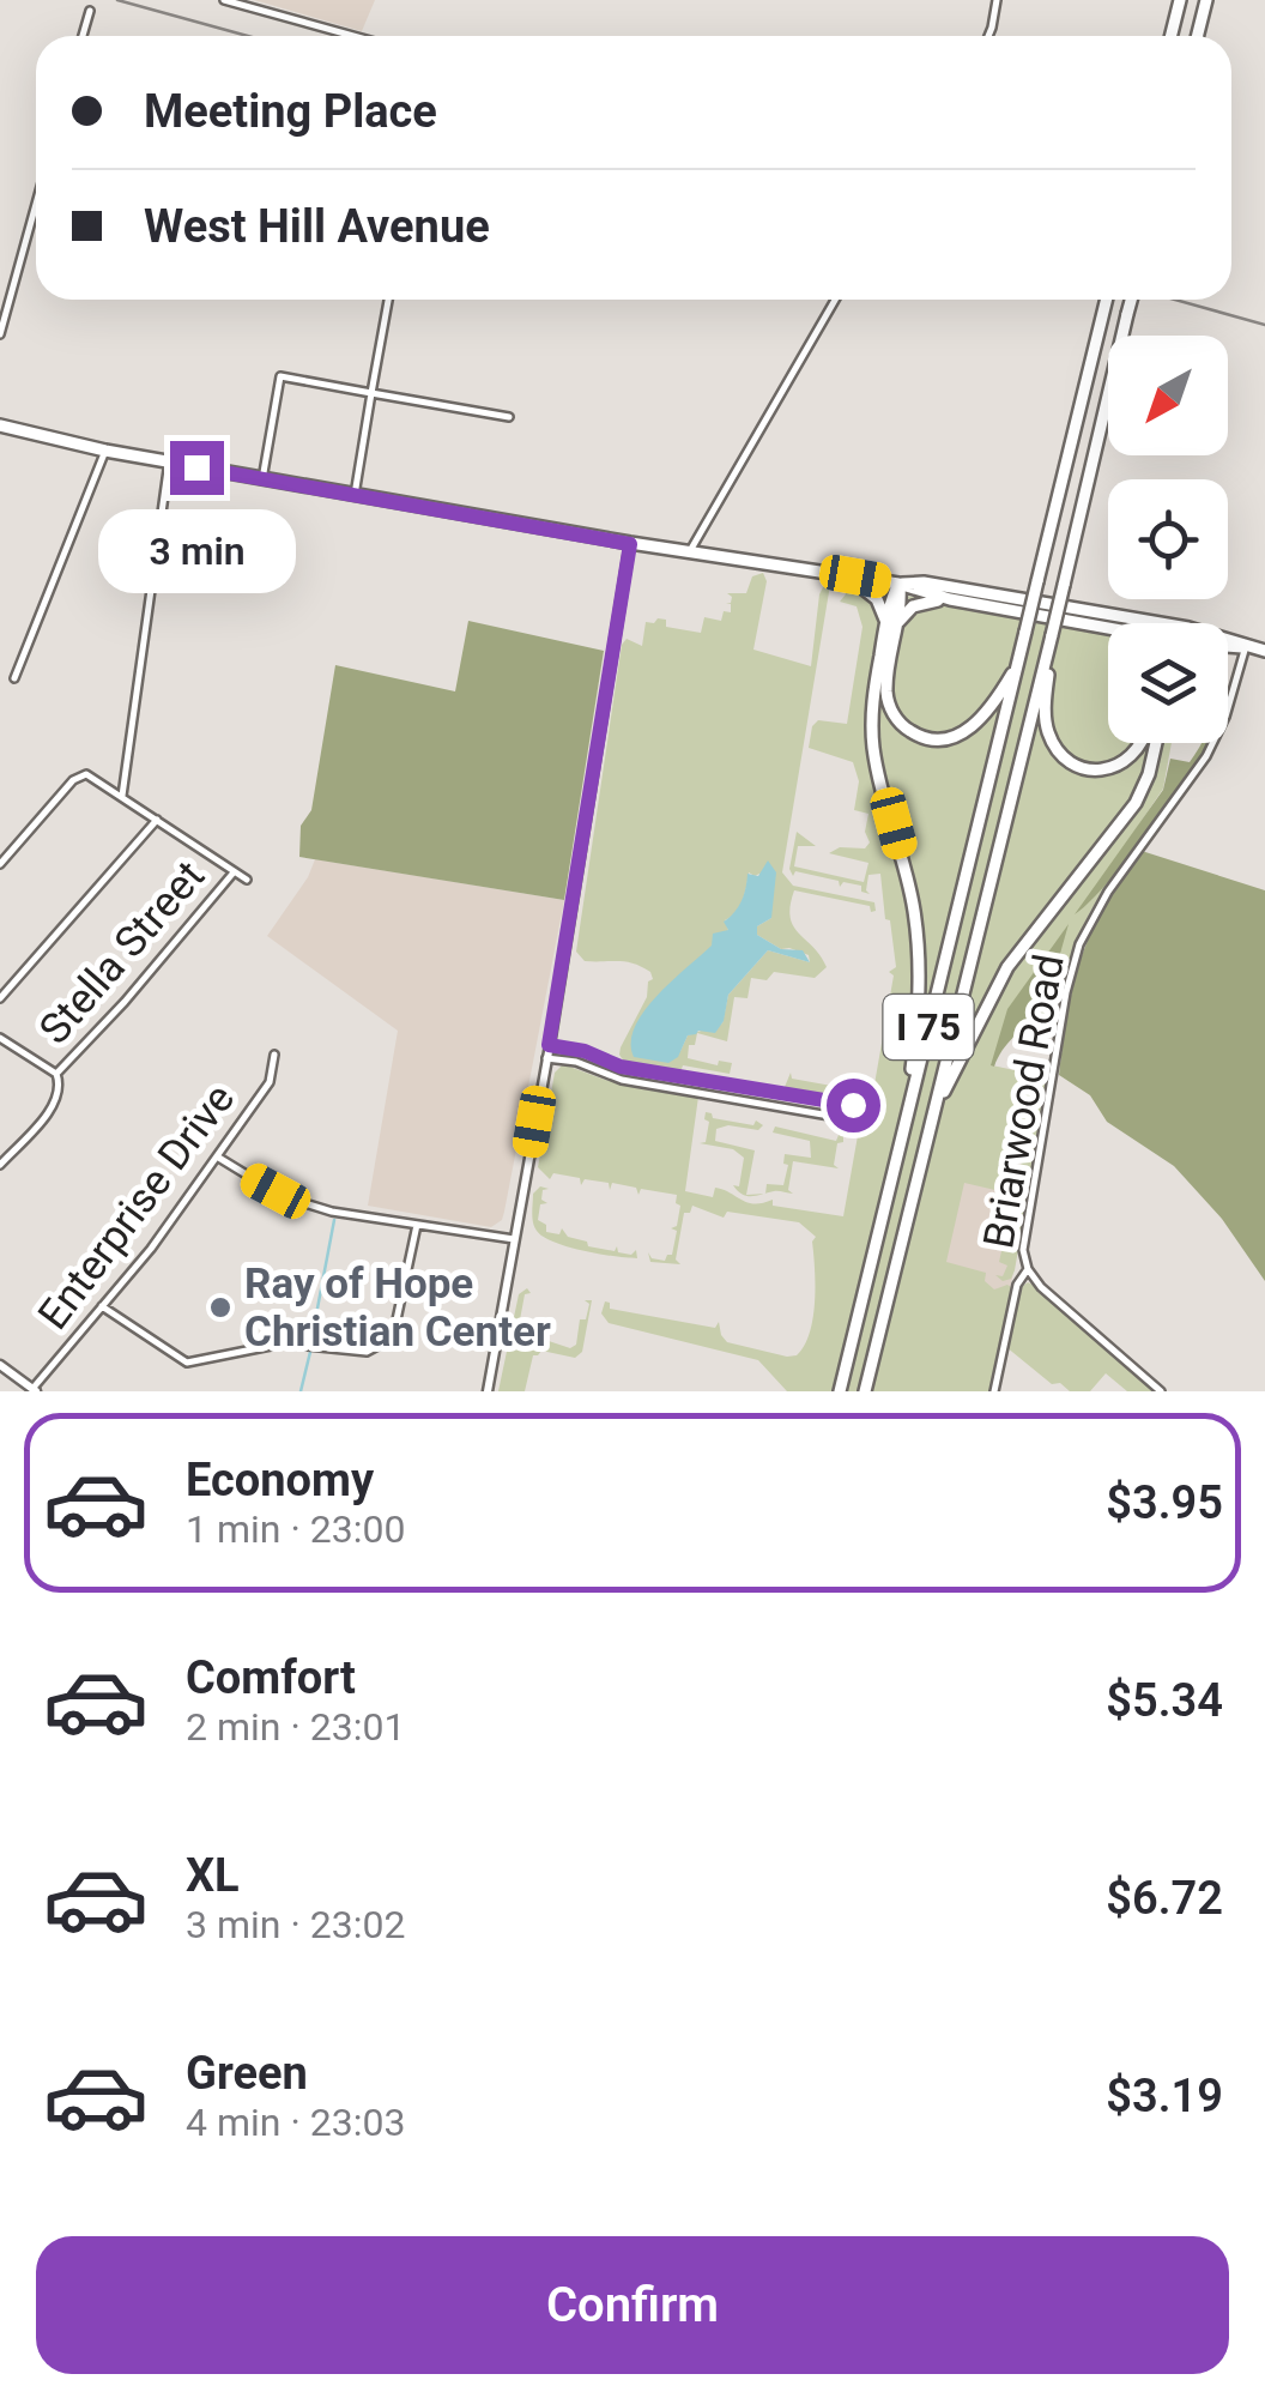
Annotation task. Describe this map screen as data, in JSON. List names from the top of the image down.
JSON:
{
  "streets": {
    "highway": ["I 75"],
    "street": ["Stella Street", "Briarwood Road", "Enterprise Drive"]
  },
  "places": ["Ray of Hope Christian Center"],
  "north": "bottom left",
  "page": {
    "banner": ["Meeting Place", "West Hill Avenue"],
    "bubble": "3 min",
    "list": [
      {
        "name": "Economy",
        "note": "1 min · 23:00",
        "value": "$3.95"
      },
      {
        "name": "Comfort",
        "note": "2 min · 23:01",
        "value": "$5.34"
      },
      {
        "name": "XL",
        "note": "3 min · 23:02",
        "value": "$6.72"
      },
      {
        "name": "Green",
        "note": "4 min · 23:03",
        "value": "$3.19"
      }
    ],
    "buttons": "Confirm"
  }
}
